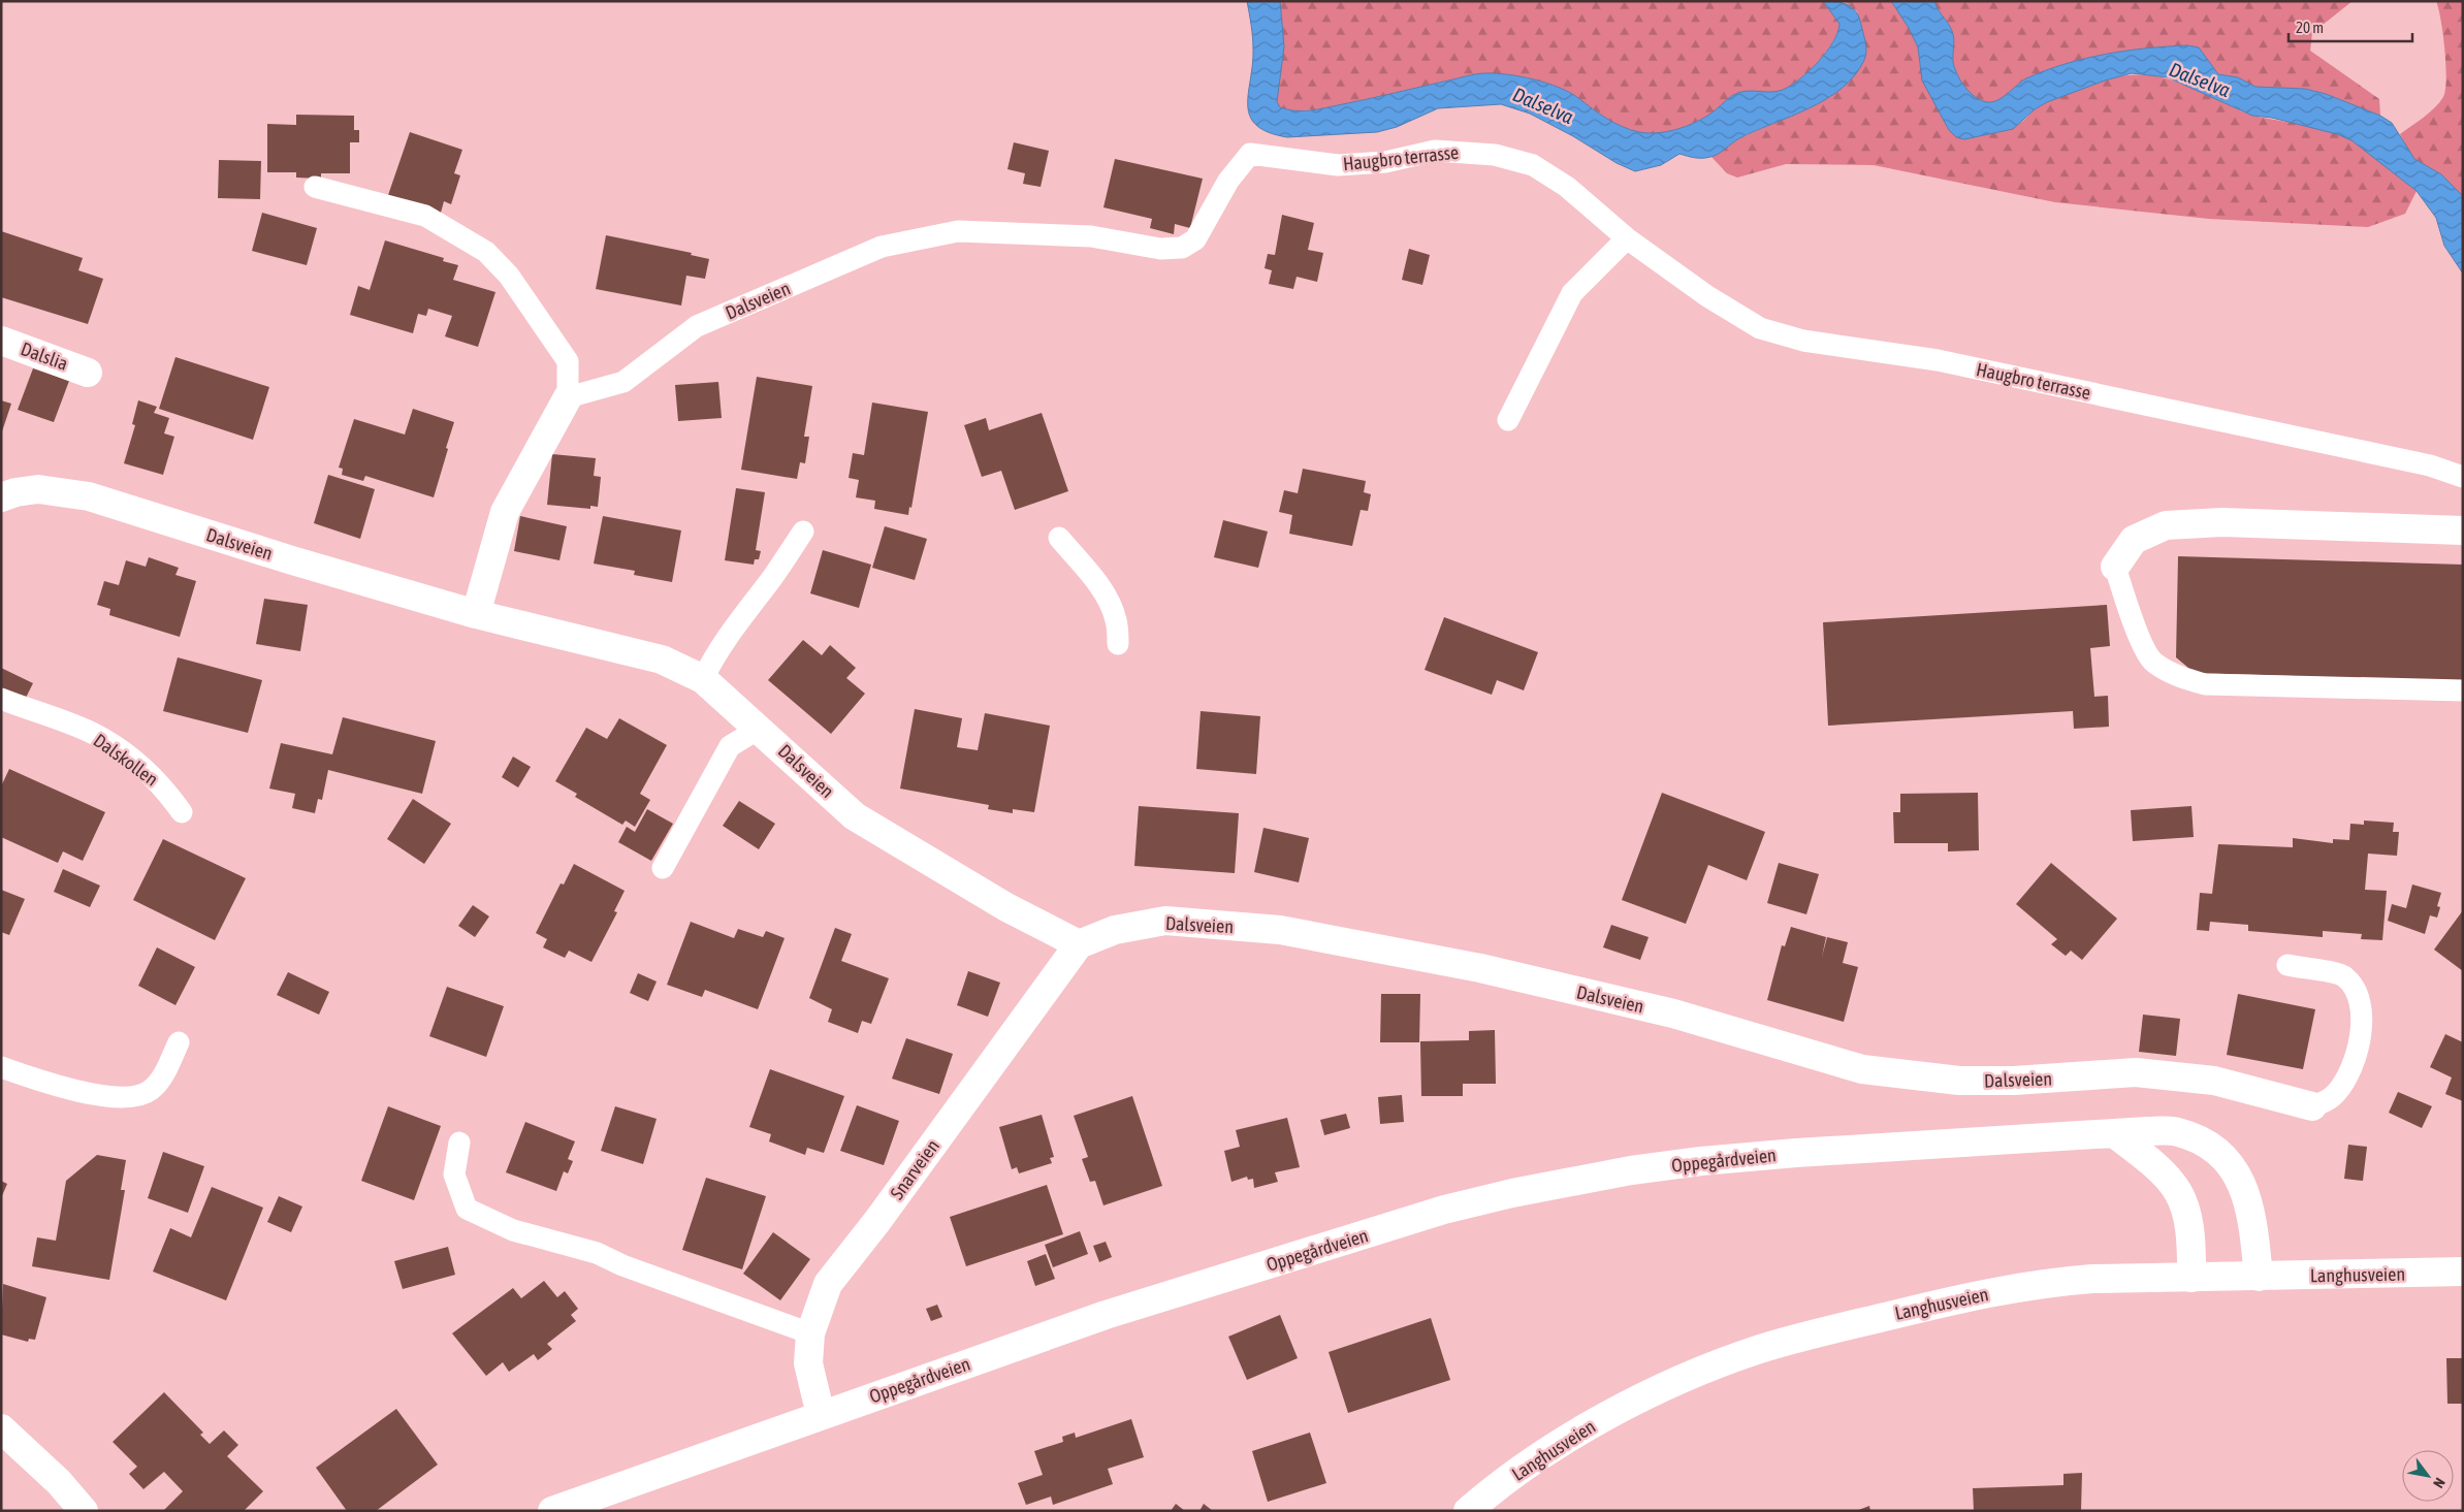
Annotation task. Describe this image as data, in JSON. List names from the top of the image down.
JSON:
{
  "streets": {
    "street": [
      "Dalsveien",
      "Dalslia",
      "Oppegårdveien",
      "Snarveien",
      "Langhusveien"
    ],
    "lane": ["Haugbro terrasse", "Dalskollen"]
  },
  "crossings": [
    ["Haugbro terrasse", "Dalsveien"],
    ["Dalsveien", "Snarveien"],
    ["Oppegårdveien", "Snarveien"],
    ["Oppegårdveien", "Langhusveien"]
  ],
  "water": ["Dalselva"],
  "scale_bar": "20 m",
  "north": "bottom right"
}
